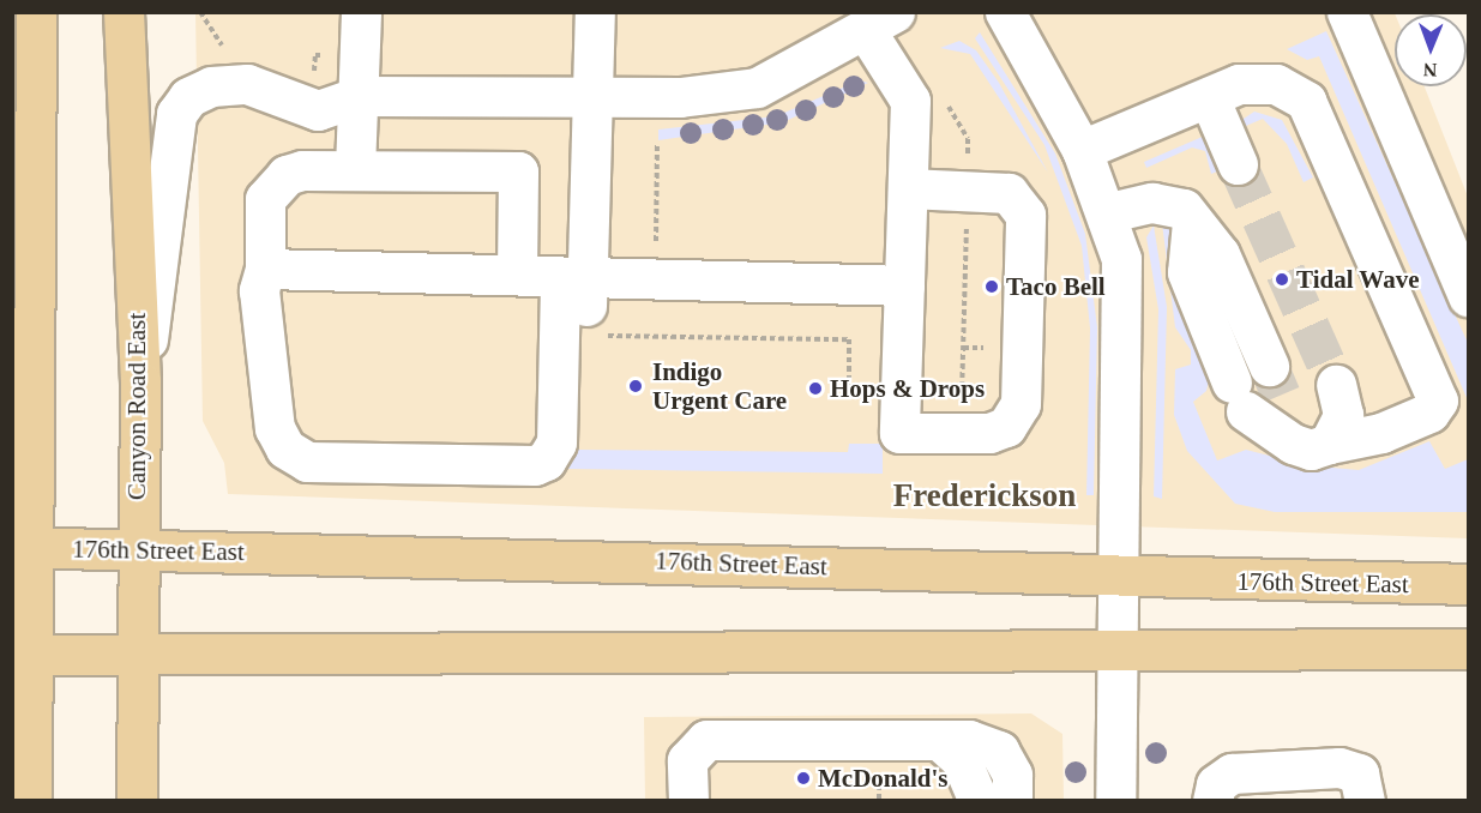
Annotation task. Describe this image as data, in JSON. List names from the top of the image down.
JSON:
{
  "streets": {
    "main road": ["Canyon Road East", "176th Street East"]
  },
  "crossings": [
    ["Canyon Road East", "176th Street East"]
  ],
  "districts": ["Frederickson"],
  "places": [
    "Tidal Wave",
    "Taco Bell",
    "Indigo Urgent Care",
    "Hops & Drops",
    "McDonald's"
  ],
  "north": "bottom"
}
